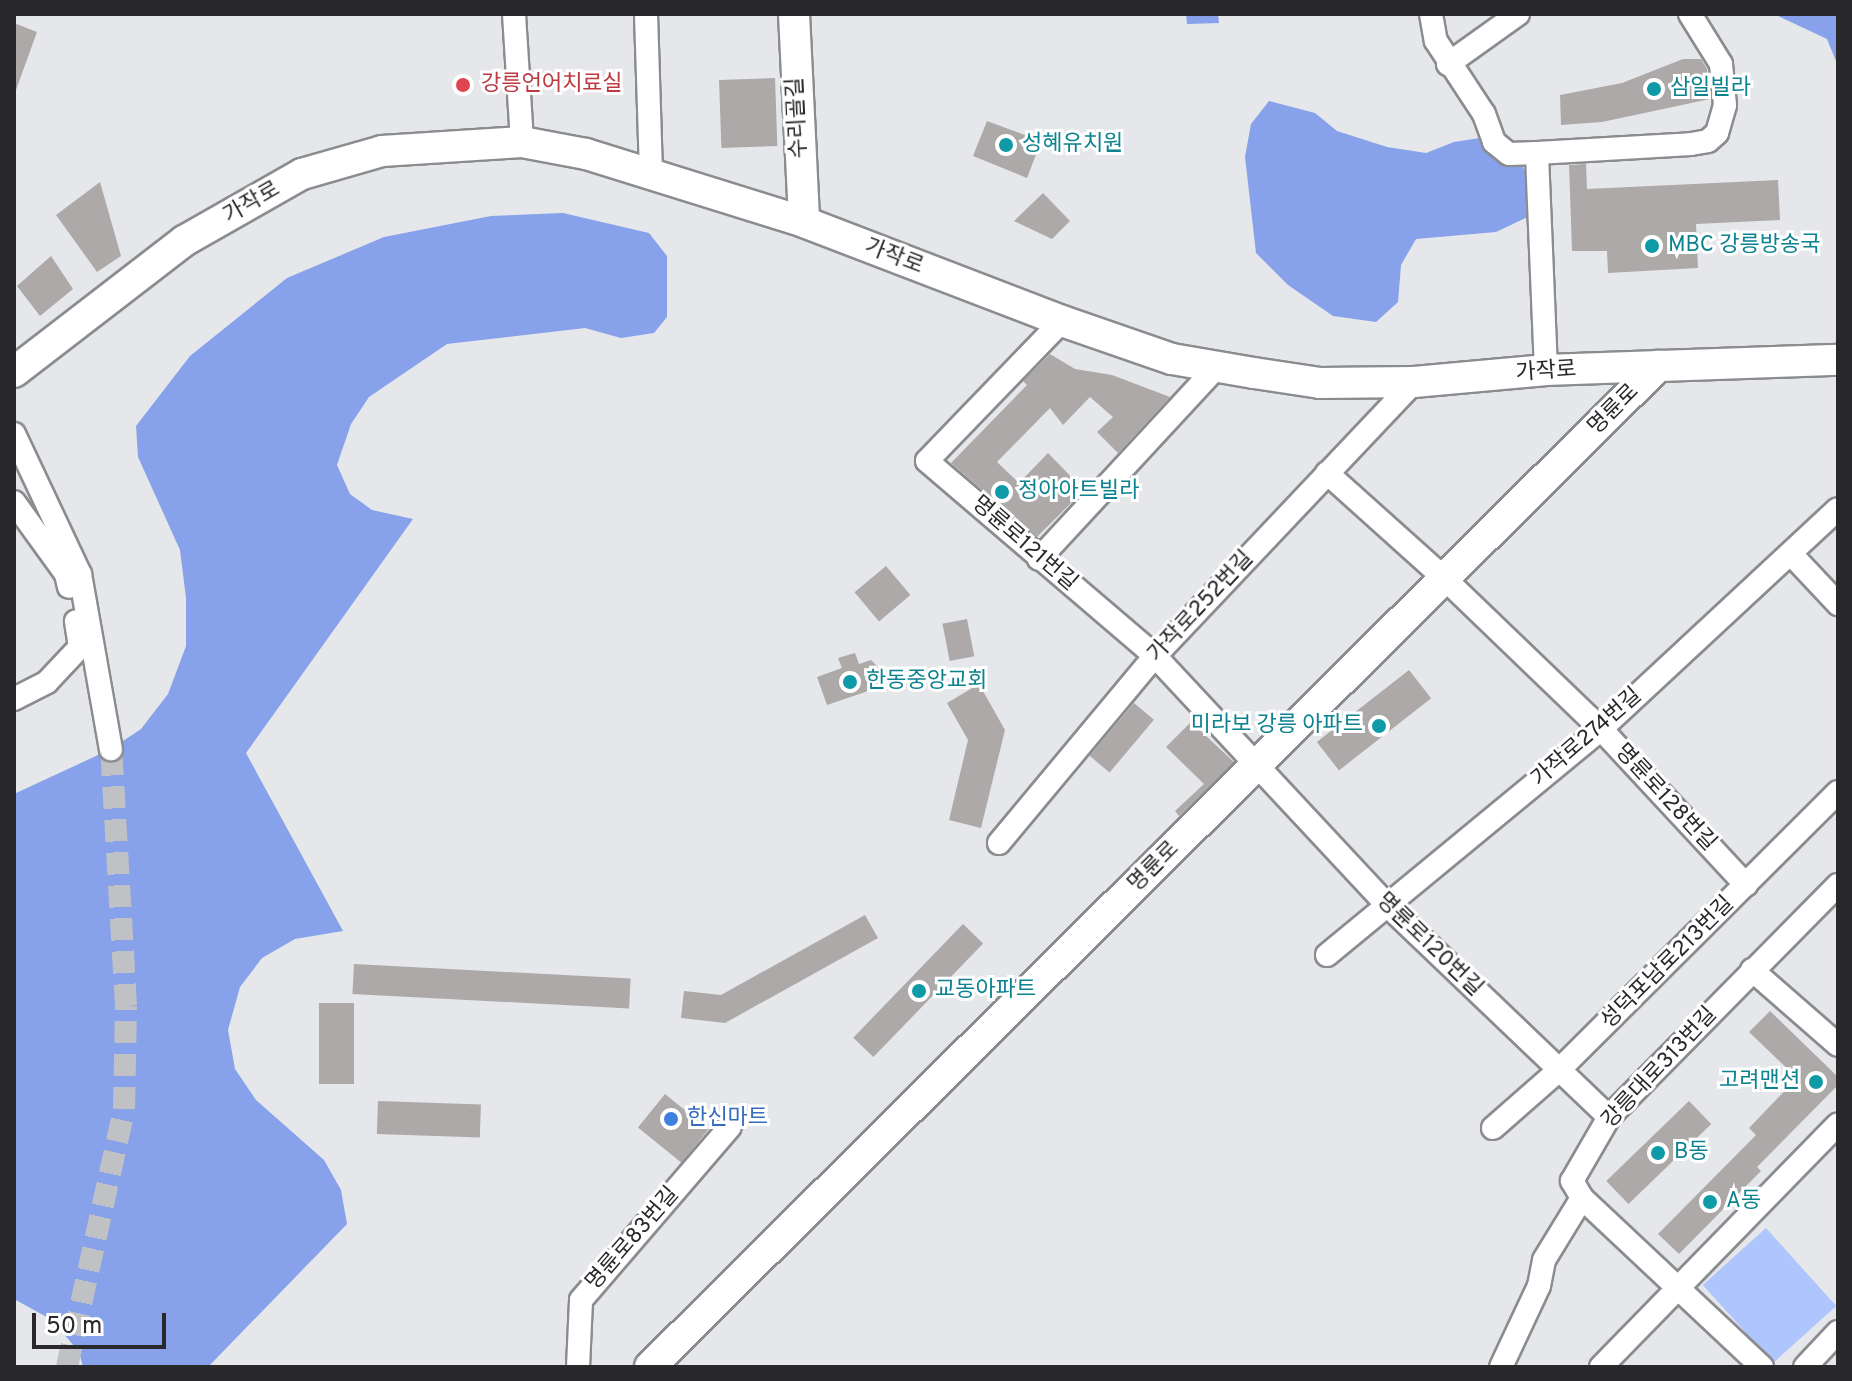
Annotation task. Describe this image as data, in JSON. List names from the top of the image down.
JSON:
{
  "streets": {
    "street": [
      "수리골길",
      "가작로",
      "명륜로",
      "명륜로121번길",
      "가작로252번길",
      "가작로274번길",
      "명륜로128번길",
      "명륜로120번길",
      "성덕포남로213번길",
      "강릉대로313번길",
      "명륜로83번길"
    ]
  },
  "crossings": [
    ["수리골길", "가작로"],
    ["가작로", "명륜로"],
    ["가작로", "명륜로121번길"],
    ["가작로", "가작로252번길"],
    ["명륜로", "명륜로121번길"],
    ["명륜로", "명륜로128번길"],
    ["명륜로", "명륜로120번길"],
    ["명륜로121번길", "가작로252번길"],
    ["명륜로121번길", "명륜로120번길"],
    ["가작로252번길", "명륜로128번길"],
    ["가작로274번길", "명륜로128번길"],
    ["가작로274번길", "명륜로120번길"],
    ["명륜로128번길", "성덕포남로213번길"],
    ["명륜로120번길", "성덕포남로213번길"],
    ["명륜로120번길", "강릉대로313번길"]
  ],
  "places": [
    "강릉언어치료실",
    "삼일빌라",
    "성혜유치원",
    "MBC 강릉방송국",
    "정아아트빌라",
    "한동중앙교회",
    "미라보 강릉 아파트",
    "교동아파트",
    "고려맨션",
    "한신마트",
    "B동",
    "A동"
  ],
  "scale_bar": "50 m"
}
